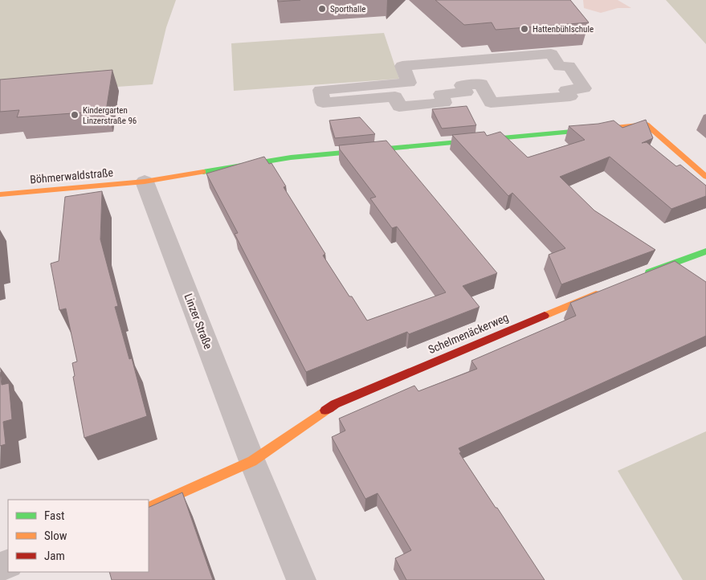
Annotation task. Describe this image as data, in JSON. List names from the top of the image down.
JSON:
{
  "streets": {
    "street": ["Böhmerwaldstraße", "Linzer Straße", "Schelmenäckerweg"]
  },
  "crossings": [
    ["Böhmerwaldstraße", "Linzer Straße"],
    ["Linzer Straße", "Schelmenäckerweg"]
  ],
  "places": ["Sporthalle", "Hattenbühlschule", "Kindergarten Linzerstraße 96"],
  "legend": ["Fast", "Slow", "Jam"]
}
